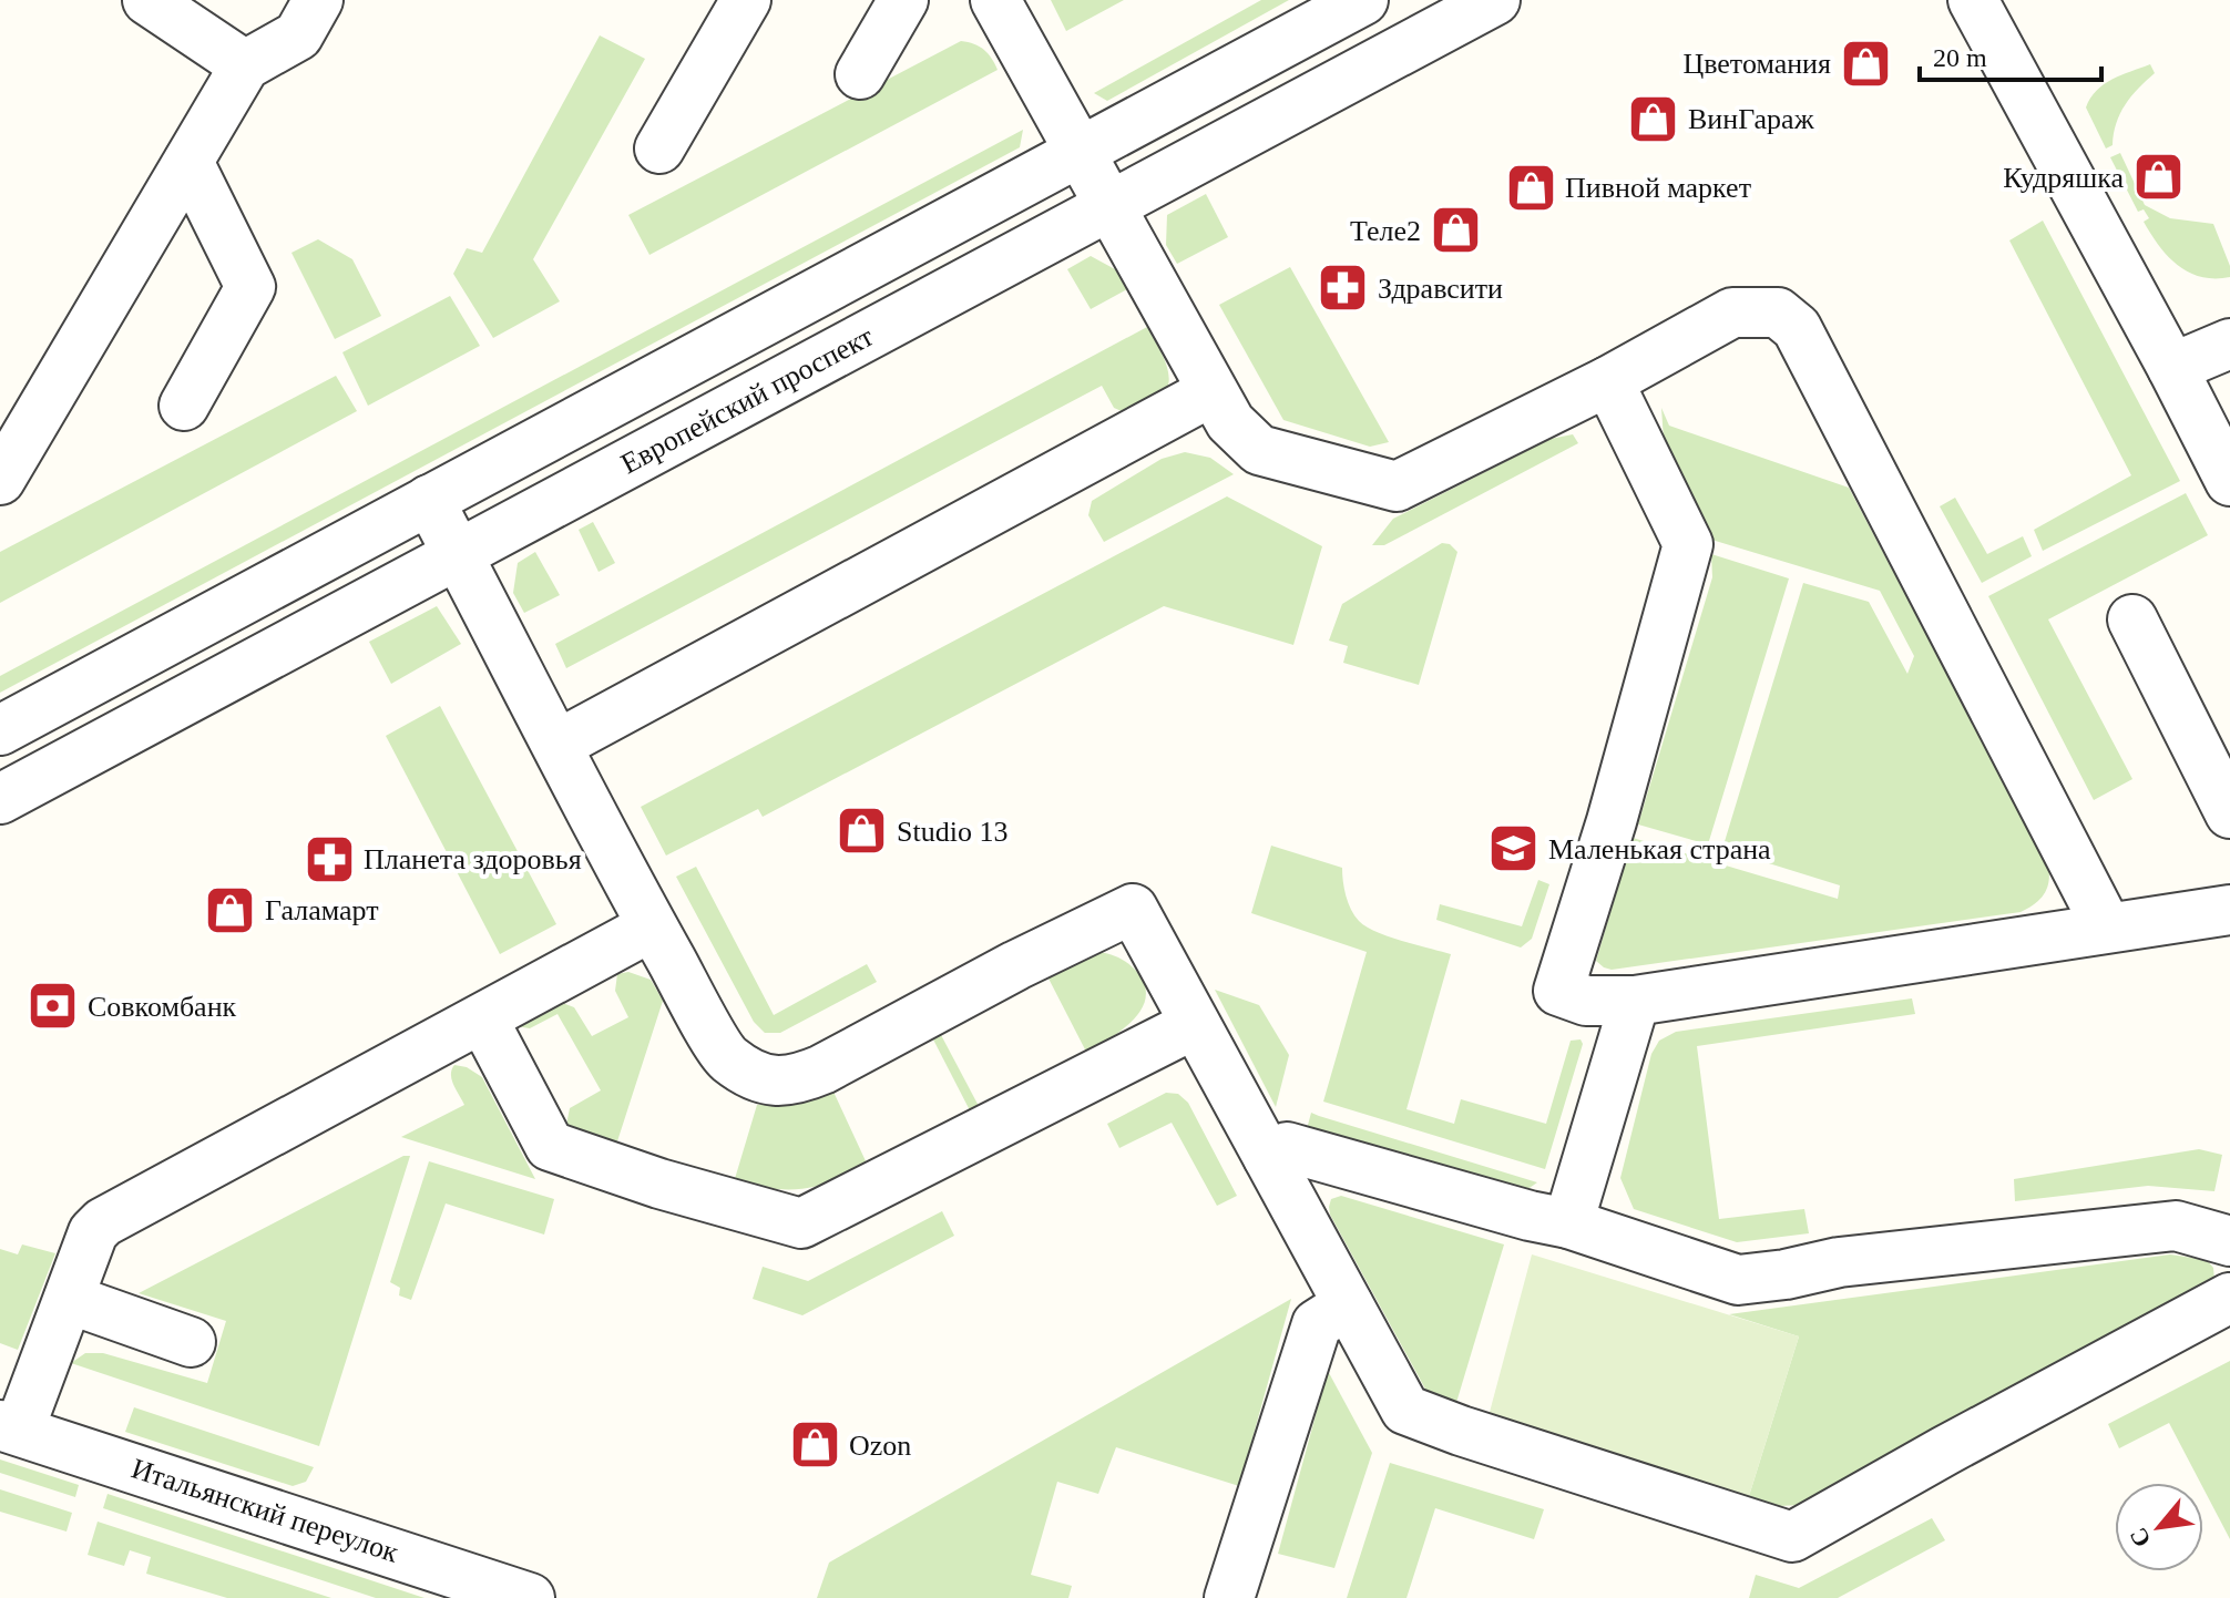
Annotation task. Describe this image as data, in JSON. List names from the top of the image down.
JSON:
{
  "streets": {
    "street": ["Европейский проспект", "Итальянский переулок"]
  },
  "places": {
    "shop": [
      "Цветомания",
      "ВинГараж",
      "Кудряшка",
      "Пивной маркет",
      "Теле2",
      "Studio 13",
      "Галамарт",
      "Ozon"
    ],
    "pharmacy": ["Здравсити", "Планета здоровья"],
    "school or university": ["Маленькая страна"],
    "bank": ["Совкомбанк"]
  },
  "scale_bar": "20 m",
  "north": "bottom left"
}
